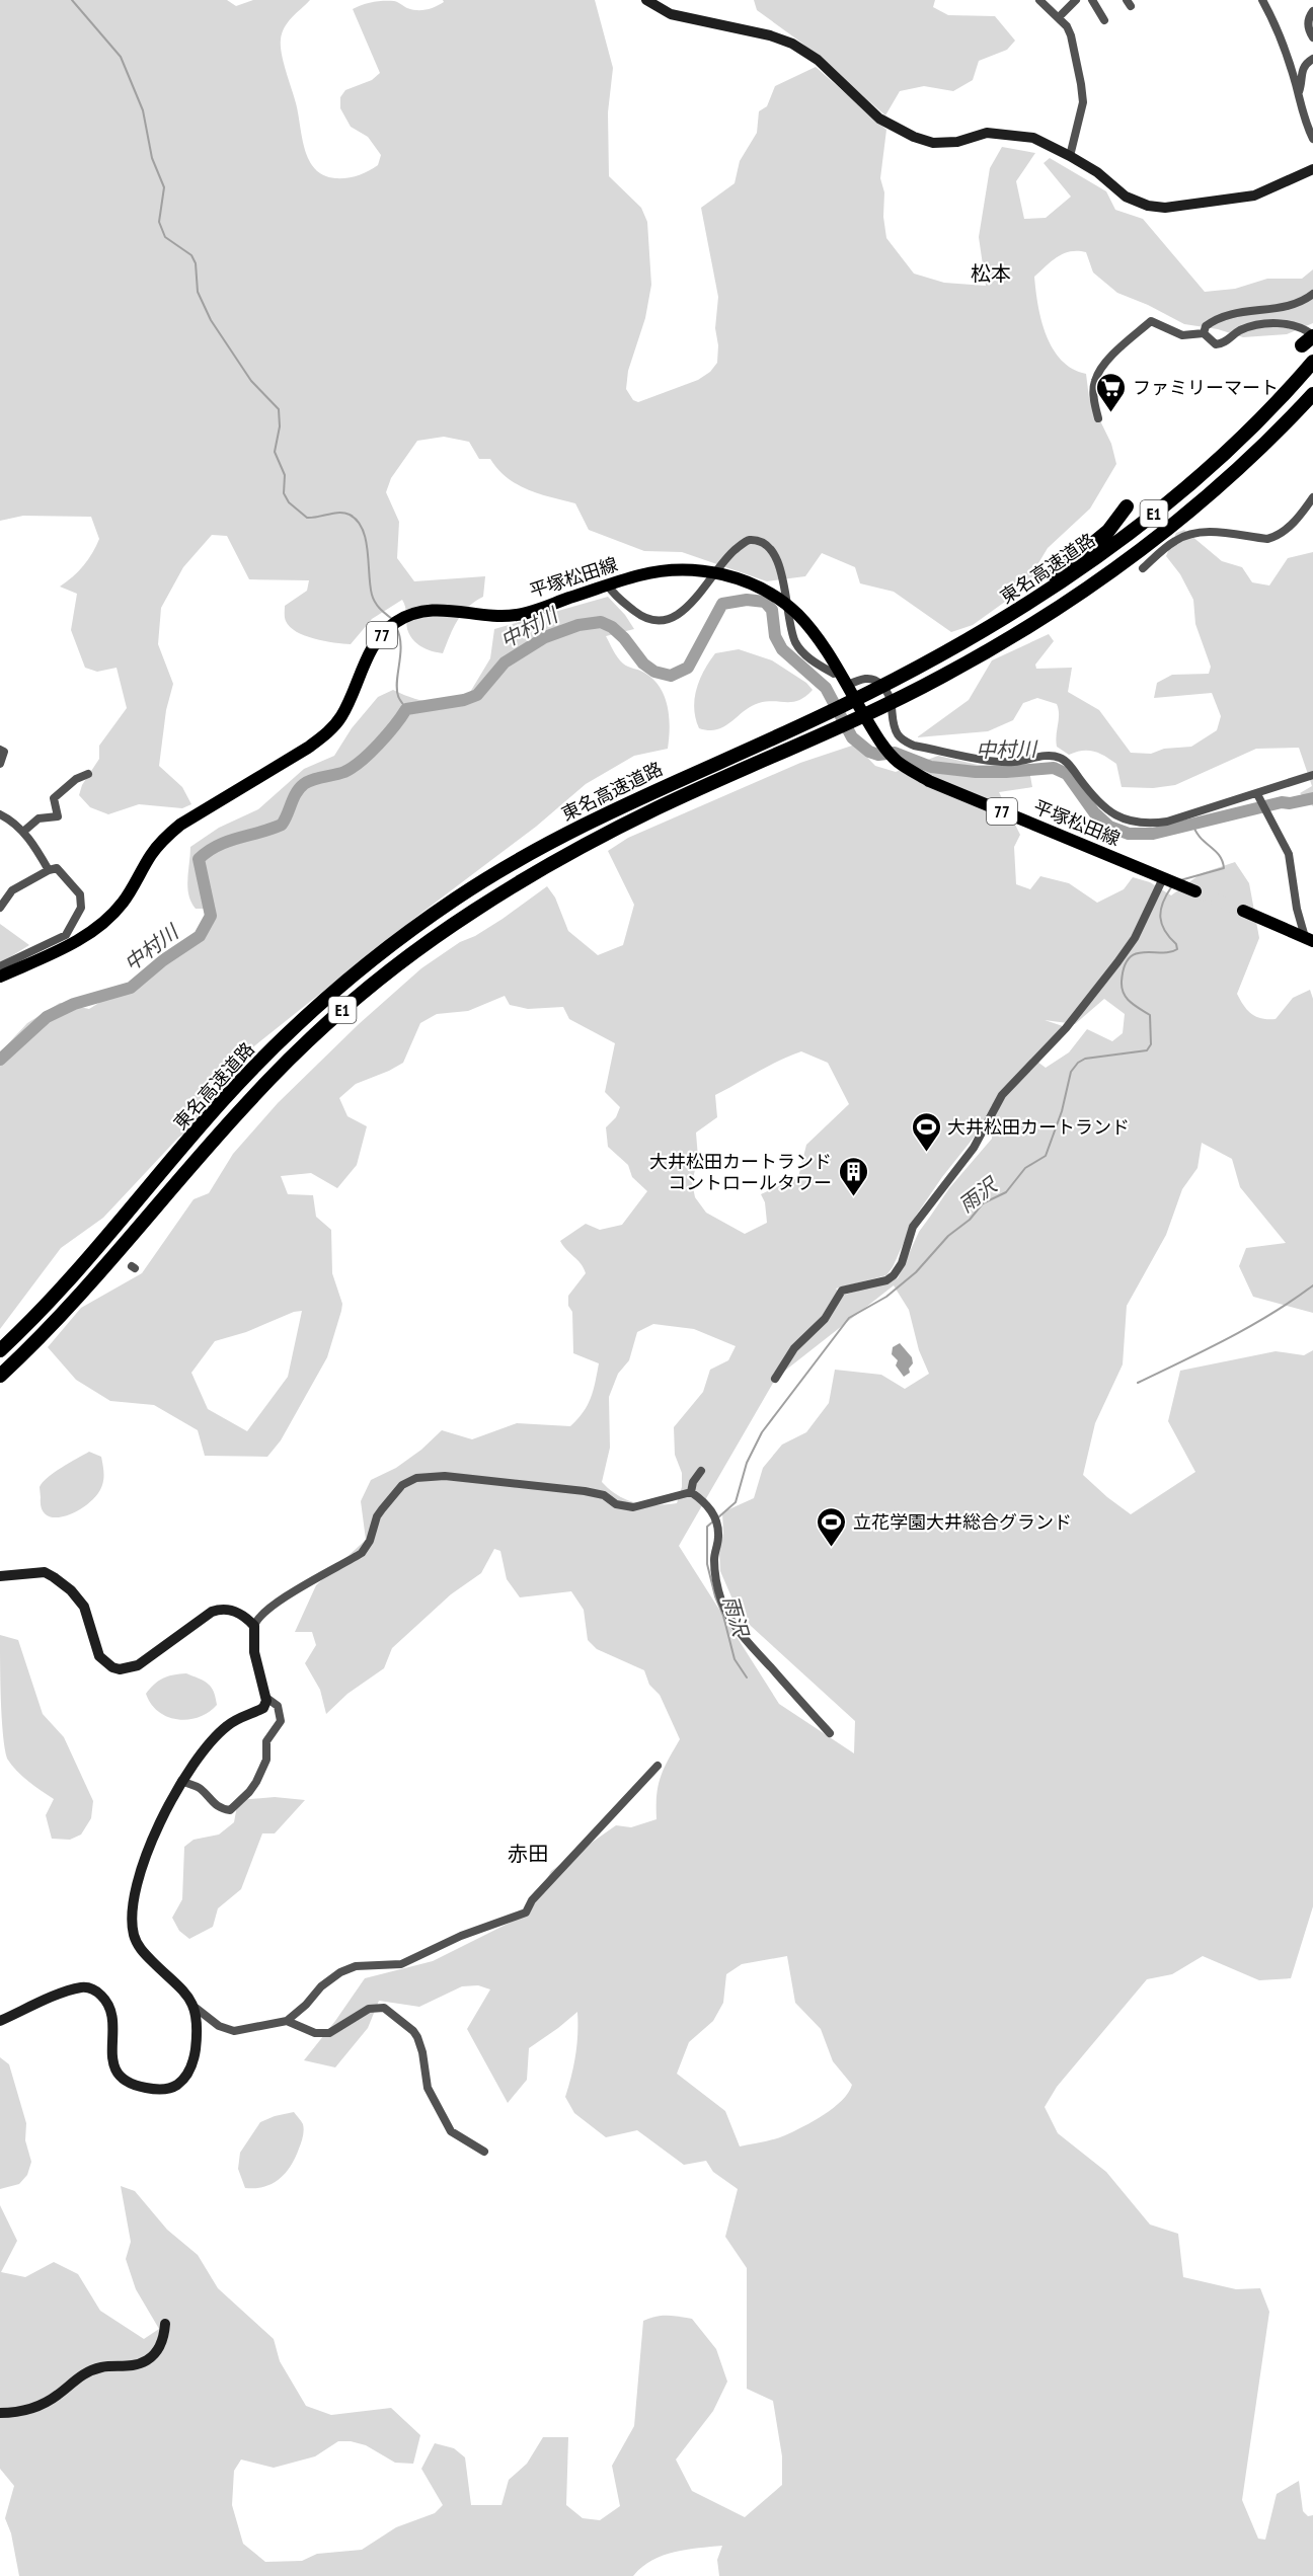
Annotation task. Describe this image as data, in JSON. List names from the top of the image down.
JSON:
{
  "streets": {
    "highway": ["E1", "東名高速道路"],
    "main road": ["平塚松田線", "77"]
  },
  "districts": ["松本", "赤田"],
  "water": ["中村川", "雨沢"],
  "places": {
    "supermarket": ["ファミリーマート"],
    "sports": ["大井松田カートランド", "立花学園大井総合グランド"],
    "building": ["大井松田カートランド コントロールタワー"]
  }
}
